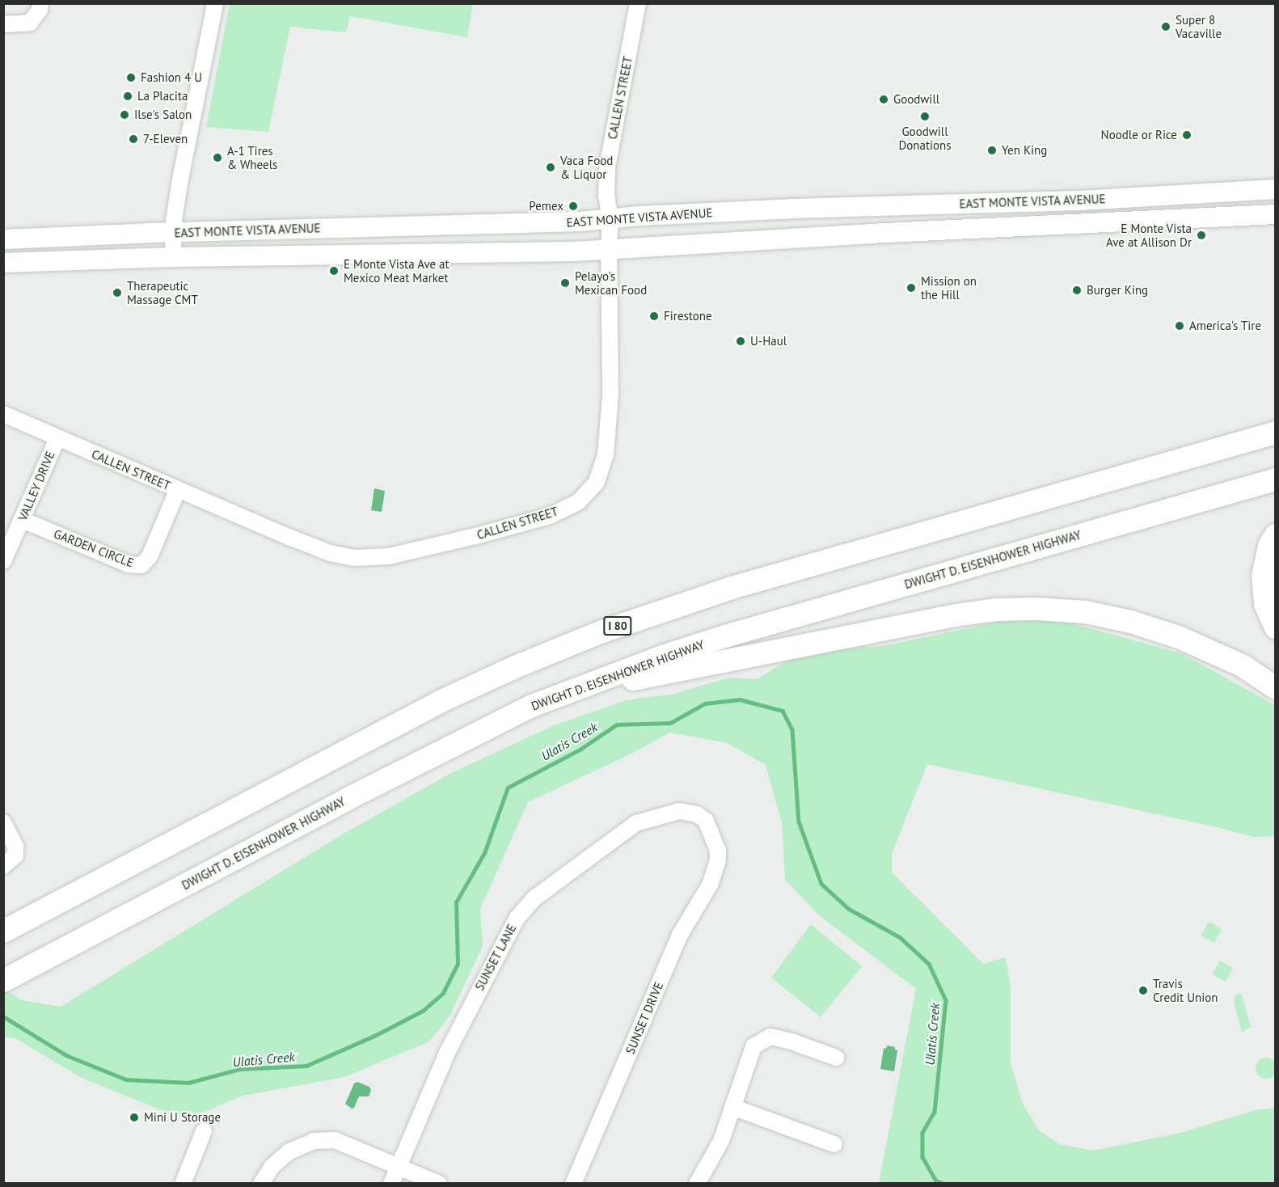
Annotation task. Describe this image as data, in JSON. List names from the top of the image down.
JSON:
{
  "streets": {
    "highway": ["DWIGHT D. EISENHOWER HIGHWAY", "I 80"],
    "main road": ["EAST MONTE VISTA AVENUE"],
    "street": [
      "CALLEN STREET",
      "VALLEY DRIVE",
      "GARDEN CIRCLE",
      "SUNSET LANE",
      "SUNSET DRIVE"
    ]
  },
  "crossings": [
    ["CALLEN STREET", "EAST MONTE VISTA AVENUE"],
    ["CALLEN STREET", "VALLEY DRIVE"],
    ["CALLEN STREET", "GARDEN CIRCLE"],
    ["VALLEY DRIVE", "GARDEN CIRCLE"],
    ["SUNSET LANE", "SUNSET DRIVE"]
  ],
  "water": ["Ulatis Creek"],
  "places": [
    "Super 8 Vacaville",
    "Fashion 4 U",
    "La Placita",
    "Goodwill",
    "Ilse's Salon",
    "Goodwill Donations",
    "Noodle or Rice",
    "7-Eleven",
    "Yen King",
    "A-1 Tires & Wheels",
    "Vaca Food & Liquor",
    "Pemex",
    "E Monte Vista Ave at Allison Dr",
    "E Monte Vista Ave at Mexico Meat Market",
    "Pelayo's Mexican Food",
    "Mission on the Hill",
    "Burger King",
    "Therapeutic Massage CMT",
    "Firestone",
    "America's Tire",
    "U-Haul",
    "Travis Credit Union",
    "Mini U Storage"
  ]
}
